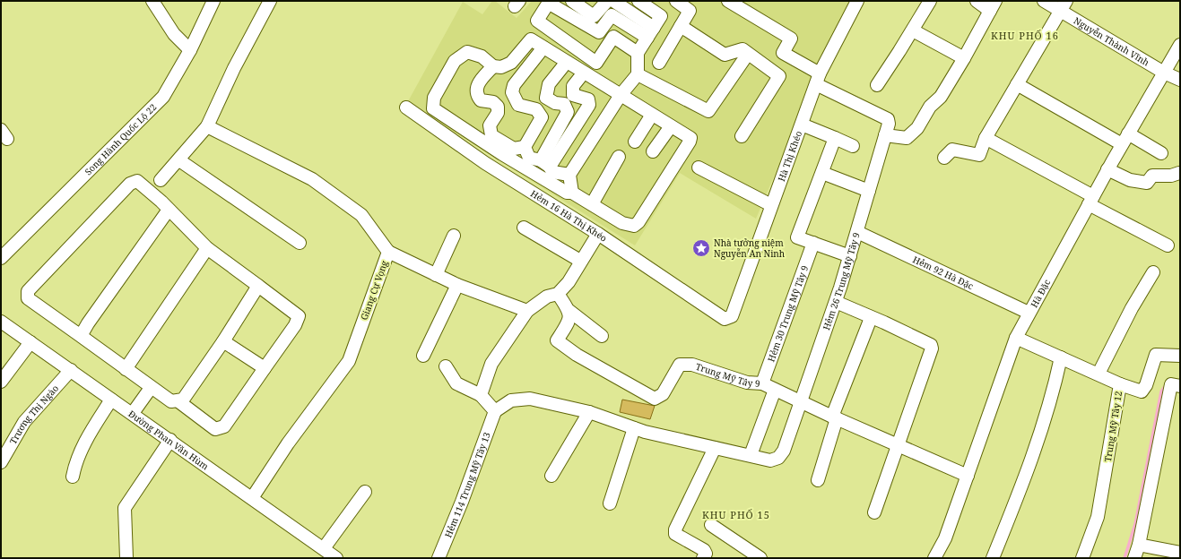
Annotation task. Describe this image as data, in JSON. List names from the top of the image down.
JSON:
{
  "streets": {
    "street": [
      "Nguyễn Thành Vĩnh",
      "Song Hành Quốc Lộ 22",
      "Hà Thị Khéo",
      "Hẻm 16 Hà Thị Khéo",
      "Hẻm 92 Hà Đặc",
      "Hẻm 26 Trung Mỹ Tây 9",
      "Giang Cự Vọng",
      "Hà Đặc",
      "Hẻm 30 Trung Mỹ Tây 9",
      "Trung Mỹ Tây 9",
      "Trương Thị Ngào",
      "Trung Mỹ Tây 12",
      "Đường Phan Văn Hùm",
      "Hẻm 114 Trung Mỹ Tây 13"
    ]
  },
  "crossings": [
    ["Nguyễn Thành Vĩnh", "Hà Đặc"],
    ["Hà Thị Khéo", "Hẻm 16 Hà Thị Khéo"],
    ["Hà Thị Khéo", "Hẻm 26 Trung Mỹ Tây 9"],
    ["Hẻm 92 Hà Đặc", "Hẻm 26 Trung Mỹ Tây 9"],
    ["Hẻm 92 Hà Đặc", "Hà Đặc"],
    ["Hẻm 26 Trung Mỹ Tây 9", "Trung Mỹ Tây 9"],
    ["Hẻm 26 Trung Mỹ Tây 9", "Hẻm 114 Trung Mỹ Tây 13"],
    ["Giang Cự Vọng", "Đường Phan Văn Hùm"],
    ["Hà Đặc", "Trung Mỹ Tây 9"],
    ["Hà Đặc", "Trung Mỹ Tây 12"],
    ["Hẻm 30 Trung Mỹ Tây 9", "Trung Mỹ Tây 9"],
    ["Trương Thị Ngào", "Đường Phan Văn Hùm"]
  ],
  "districts": ["KHU PHỐ 16", "KHU PHỐ 15"],
  "places": {
    "place": ["Nhà tưởng niệm Nguyễn An Ninh"]
  }
}
